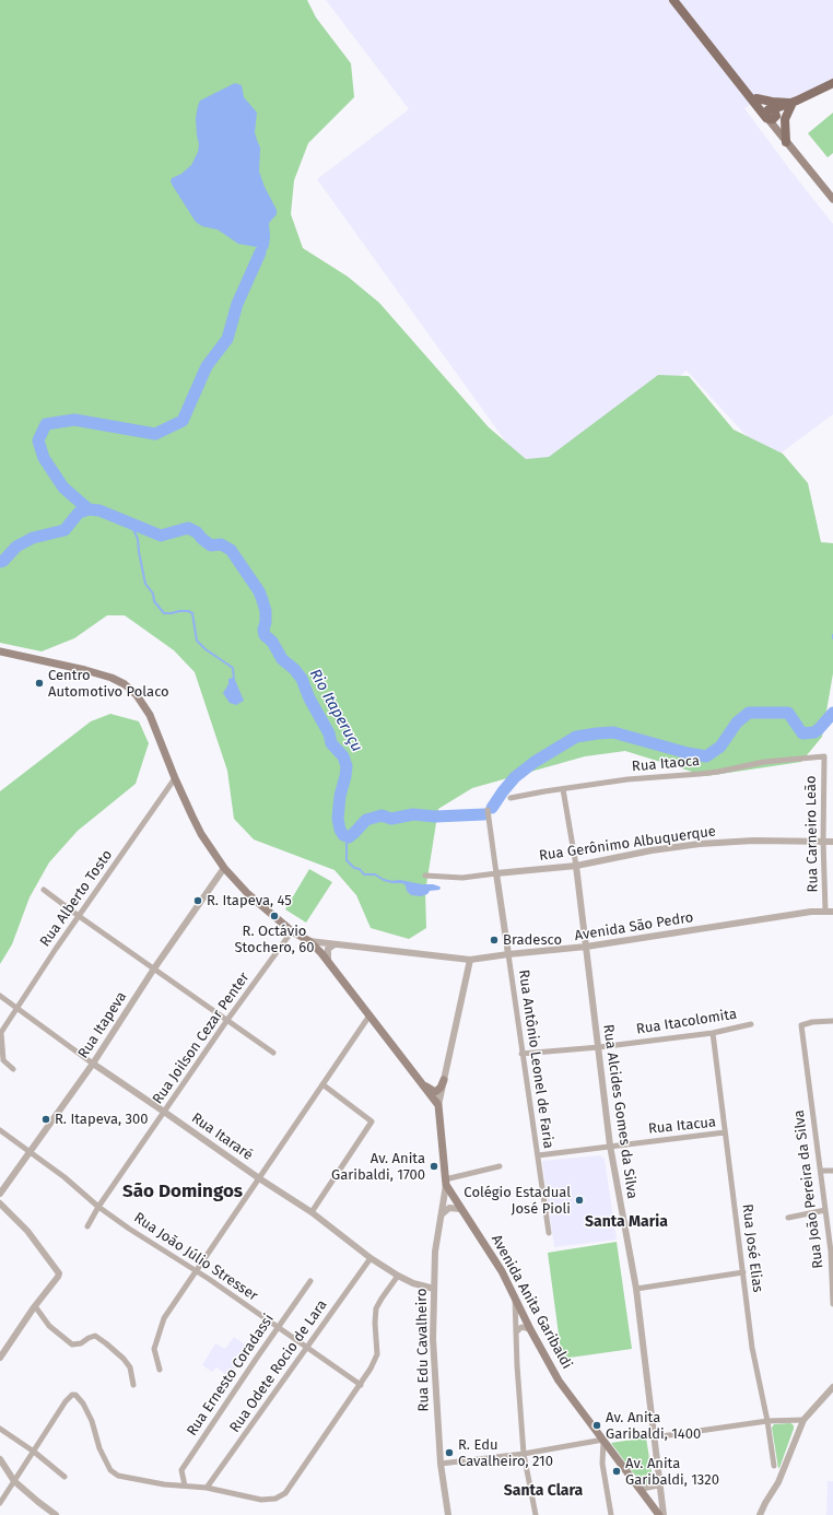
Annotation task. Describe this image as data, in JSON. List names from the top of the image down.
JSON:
{
  "streets": {
    "main road": ["Avenida Anita Garibaldi"],
    "street": [
      "Rua Itaoca",
      "Rua Carneiro Leão",
      "Rua Gerônimo Albuquerque",
      "Rua Alberto Tosto",
      "Avenida São Pedro",
      "Rua Itacolomita",
      "Rua Itapeva",
      "Rua Joilson Cezar Penter",
      "Rua Antônio Leonel de Faria",
      "Rua Alcides Gomes da Silva",
      "Rua Itacua",
      "Rua Itararé",
      "Rua João Pereira da Silva",
      "Rua José Elias",
      "Rua João Júlio Stresser",
      "Rua Edu Cavalheiro",
      "Rua Odete Rocio de Lara",
      "Rua Ernesto Coradassi"
    ]
  },
  "crossings": [
    ["Rua Itaoca", "Rua Carneiro Leão"],
    ["Rua Itaoca", "Rua Alcides Gomes da Silva"],
    ["Rua Carneiro Leão", "Rua Gerônimo Albuquerque"],
    ["Rua Carneiro Leão", "Avenida São Pedro"],
    ["Rua Gerônimo Albuquerque", "Rua Antônio Leonel de Faria"],
    ["Rua Gerônimo Albuquerque", "Rua Alcides Gomes da Silva"],
    ["Rua Alberto Tosto", "Rua Itararé"],
    ["Avenida São Pedro", "Rua Antônio Leonel de Faria"],
    ["Avenida São Pedro", "Rua Alcides Gomes da Silva"],
    ["Rua Itacolomita", "Rua Antônio Leonel de Faria"],
    ["Rua Itacolomita", "Rua Alcides Gomes da Silva"],
    ["Rua Itacolomita", "Rua José Elias"],
    ["Rua Itapeva", "Rua Itararé"],
    ["Rua Itapeva", "Rua João Júlio Stresser"],
    ["Rua Joilson Cezar Penter", "Rua Itararé"],
    ["Rua Joilson Cezar Penter", "Rua João Júlio Stresser"],
    ["Rua Antônio Leonel de Faria", "Rua Itacua"],
    ["Rua Alcides Gomes da Silva", "Rua Itacua"],
    ["Rua Itacua", "Rua José Elias"],
    ["Rua Itararé", "Rua Edu Cavalheiro"],
    ["Rua Itararé", "Rua Odete Rocio de Lara"],
    ["Rua João Júlio Stresser", "Rua Odete Rocio de Lara"],
    ["Rua João Júlio Stresser", "Rua Ernesto Coradassi"],
    ["Avenida Anita Garibaldi", "Rua Edu Cavalheiro"]
  ],
  "districts": ["São Domingos", "Santa Maria", "Santa Clara"],
  "water": ["Rio Itaperuçu"],
  "places": [
    "Centro Automotivo Polaco",
    "R. Itapeva, 45",
    "R. Octávio Stochero, 60",
    "Bradesco",
    "R. Itapeva, 300",
    "Av. Anita Garibaldi, 1700",
    "Colégio Estadual José Pioli",
    "Av. Anita Garibaldi, 1400",
    "R. Edu Cavalheiro, 210",
    "Av. Anita Garibaldi, 1320"
  ]
}
